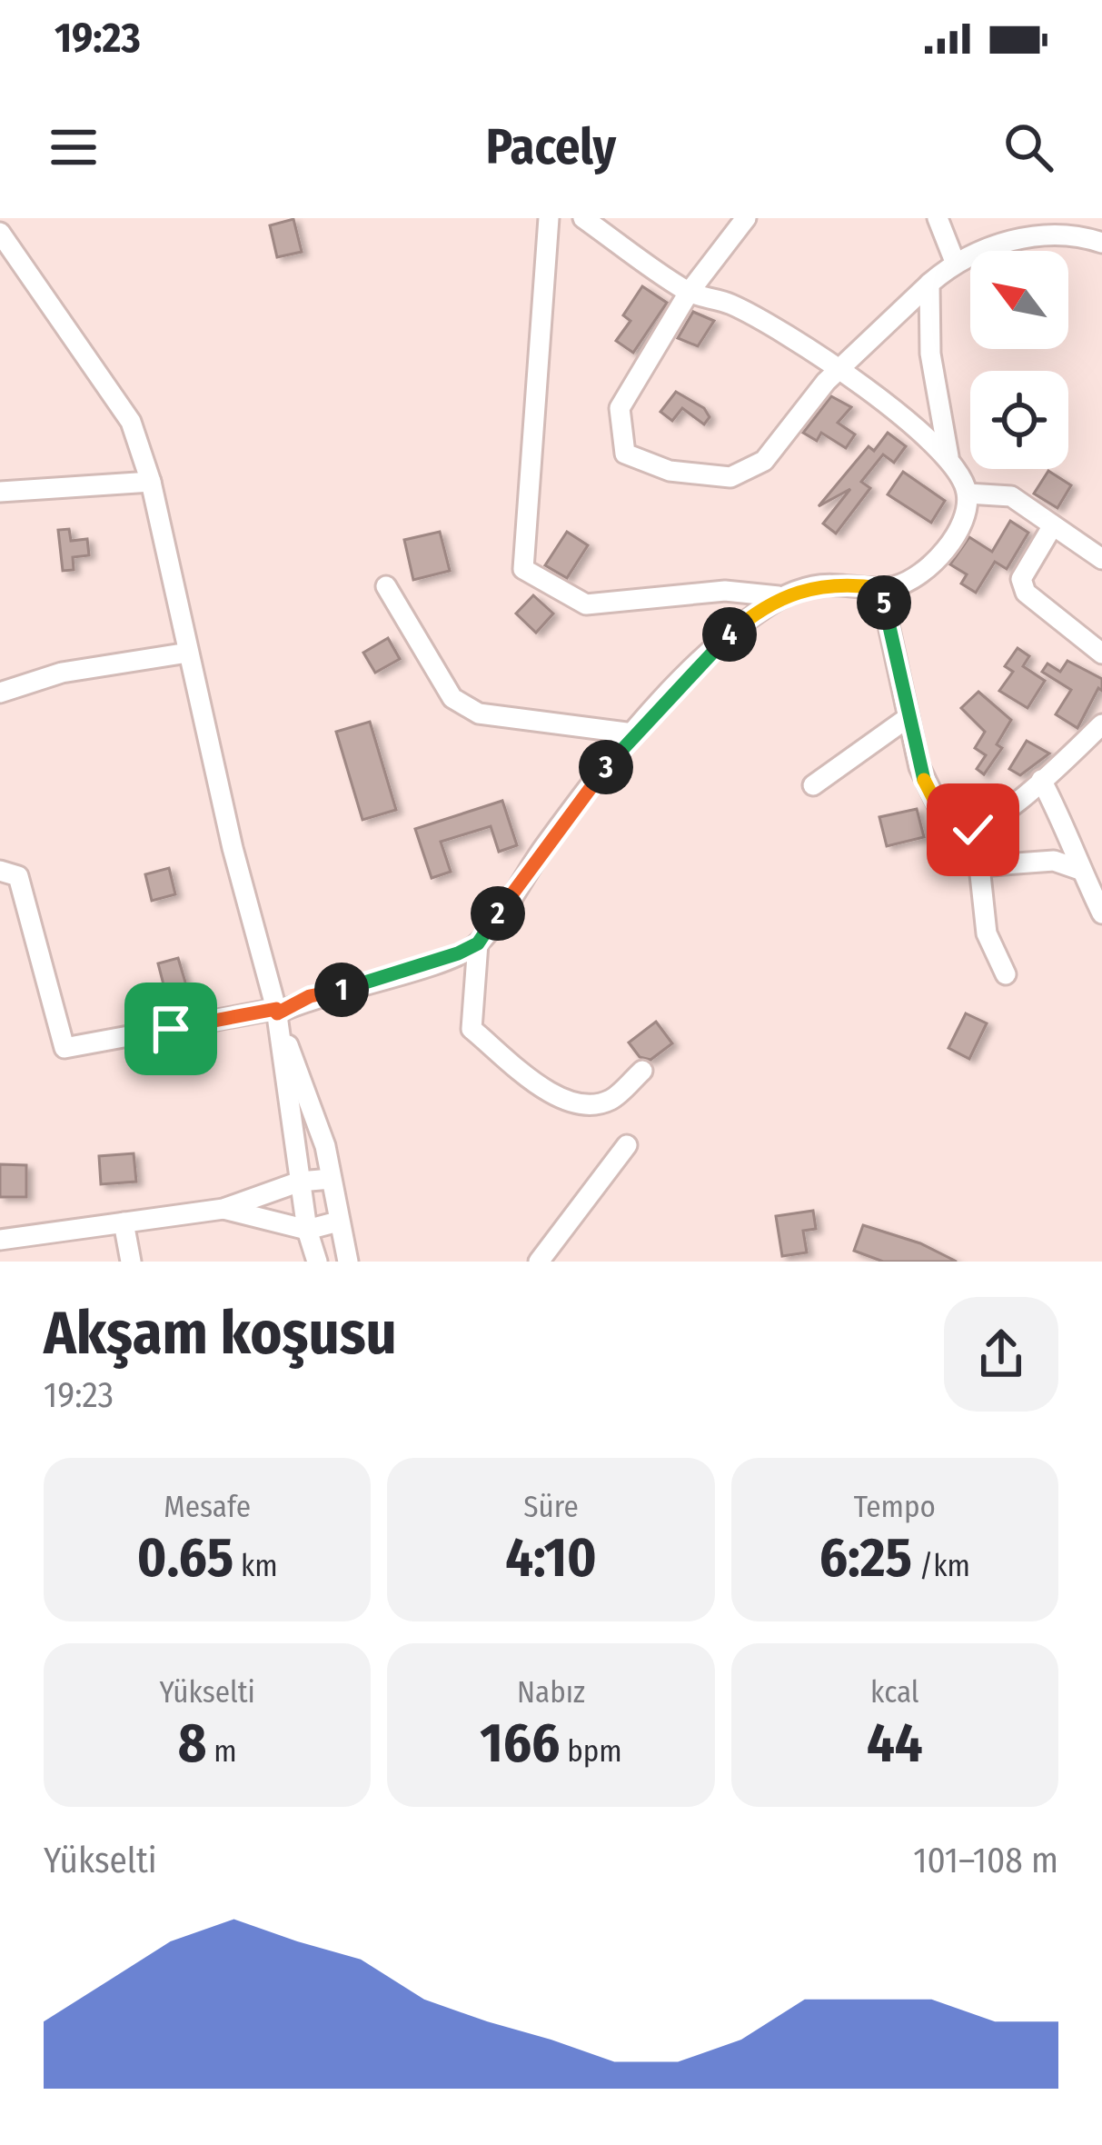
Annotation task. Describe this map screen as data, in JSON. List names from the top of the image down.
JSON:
{
  "north": "top left",
  "page": {
    "status": "19:23",
    "header": "Pacely",
    "pins": [
      "5",
      "4",
      "3",
      "2",
      "1"
    ],
    "heading": ["Akşam koşusu", "19:23"],
    "stats": [
      ["Mesafe", "0.65 km"],
      ["Süre", "4:10"],
      ["Tempo", "6:25 /km"],
      ["Yükselti", "8 m"],
      ["Nabız", "166 bpm"],
      ["kcal", "44"]
    ],
    "chart": ["Yükselti", "101–108 m"]
  }
}
